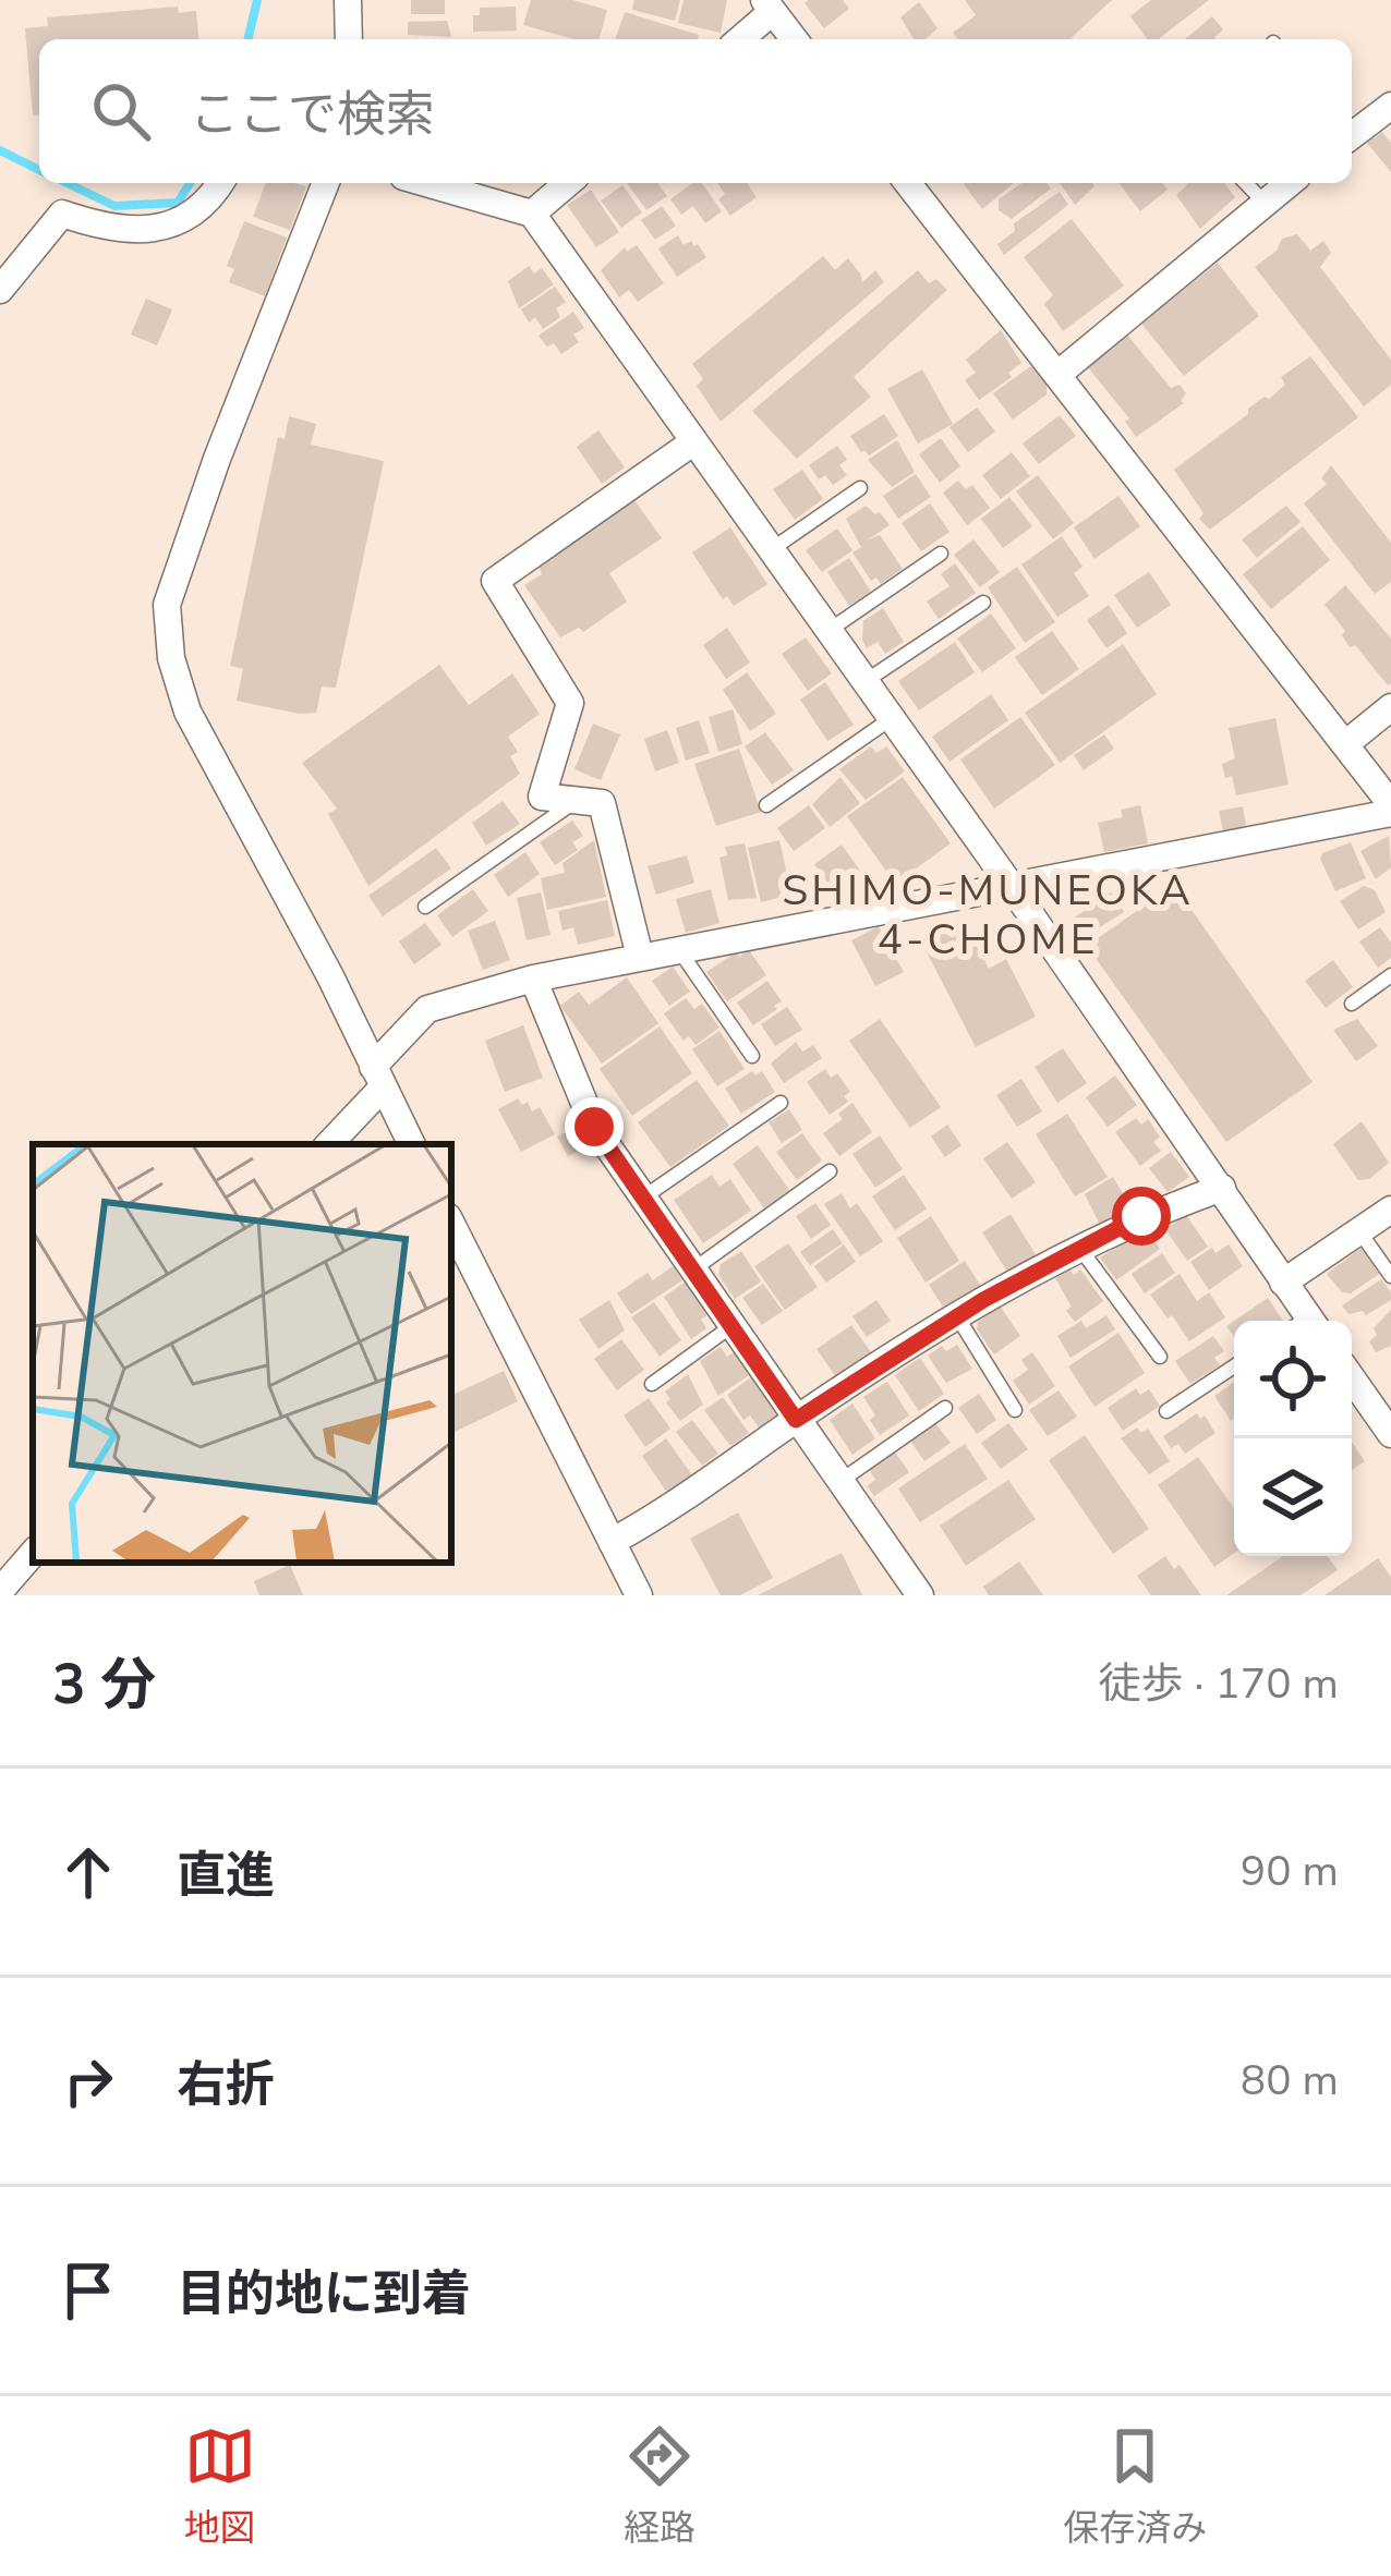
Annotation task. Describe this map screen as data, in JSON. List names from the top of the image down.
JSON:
{
  "districts": ["SHIMO-MUNEOKA 4-CHOME"],
  "page": {
    "search": "ここで検索",
    "heading": ["3 分", "徒歩 · 170 m"],
    "list": [
      ["直進", "90 m"],
      ["右折", "80 m"],
      "目的地に到着"
    ],
    "nav": ["地図", "経路", "保存済み"]
  }
}
